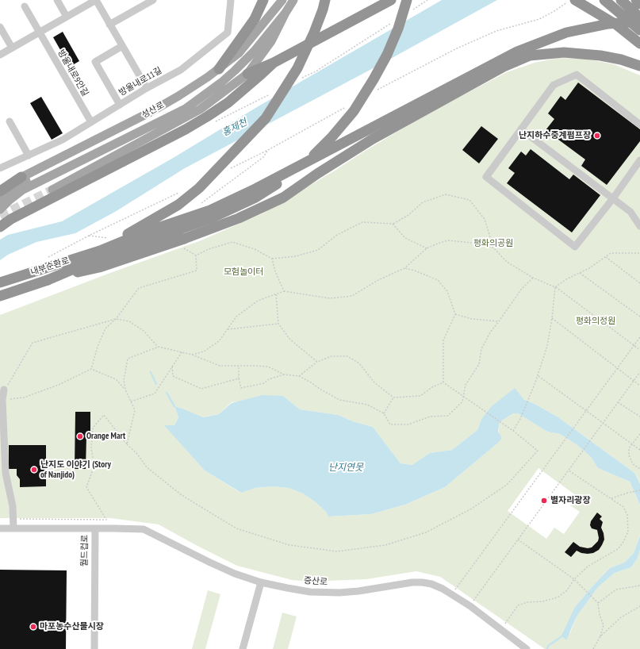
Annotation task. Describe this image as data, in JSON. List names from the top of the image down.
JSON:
{
  "streets": {
    "highway": ["내부순환로"],
    "main road": ["성산로"],
    "street": [
      "방울내로9안길",
      "방울내로11길",
      "월드컵로",
      "증산로"
    ]
  },
  "crossings": [
    ["방울내로9안길", "방울내로11길"],
    ["월드컵로", "증산로"]
  ],
  "water": ["홍제천", "난지연못"],
  "parks": ["평화의공원", "모험놀이터", "평화의정원"],
  "places": [
    "난지하수중계펌프장",
    "Orange Mart",
    "난지도 이야기 (Story of Nanjido)",
    "별자리광장",
    "마포농수산물시장"
  ]
}
